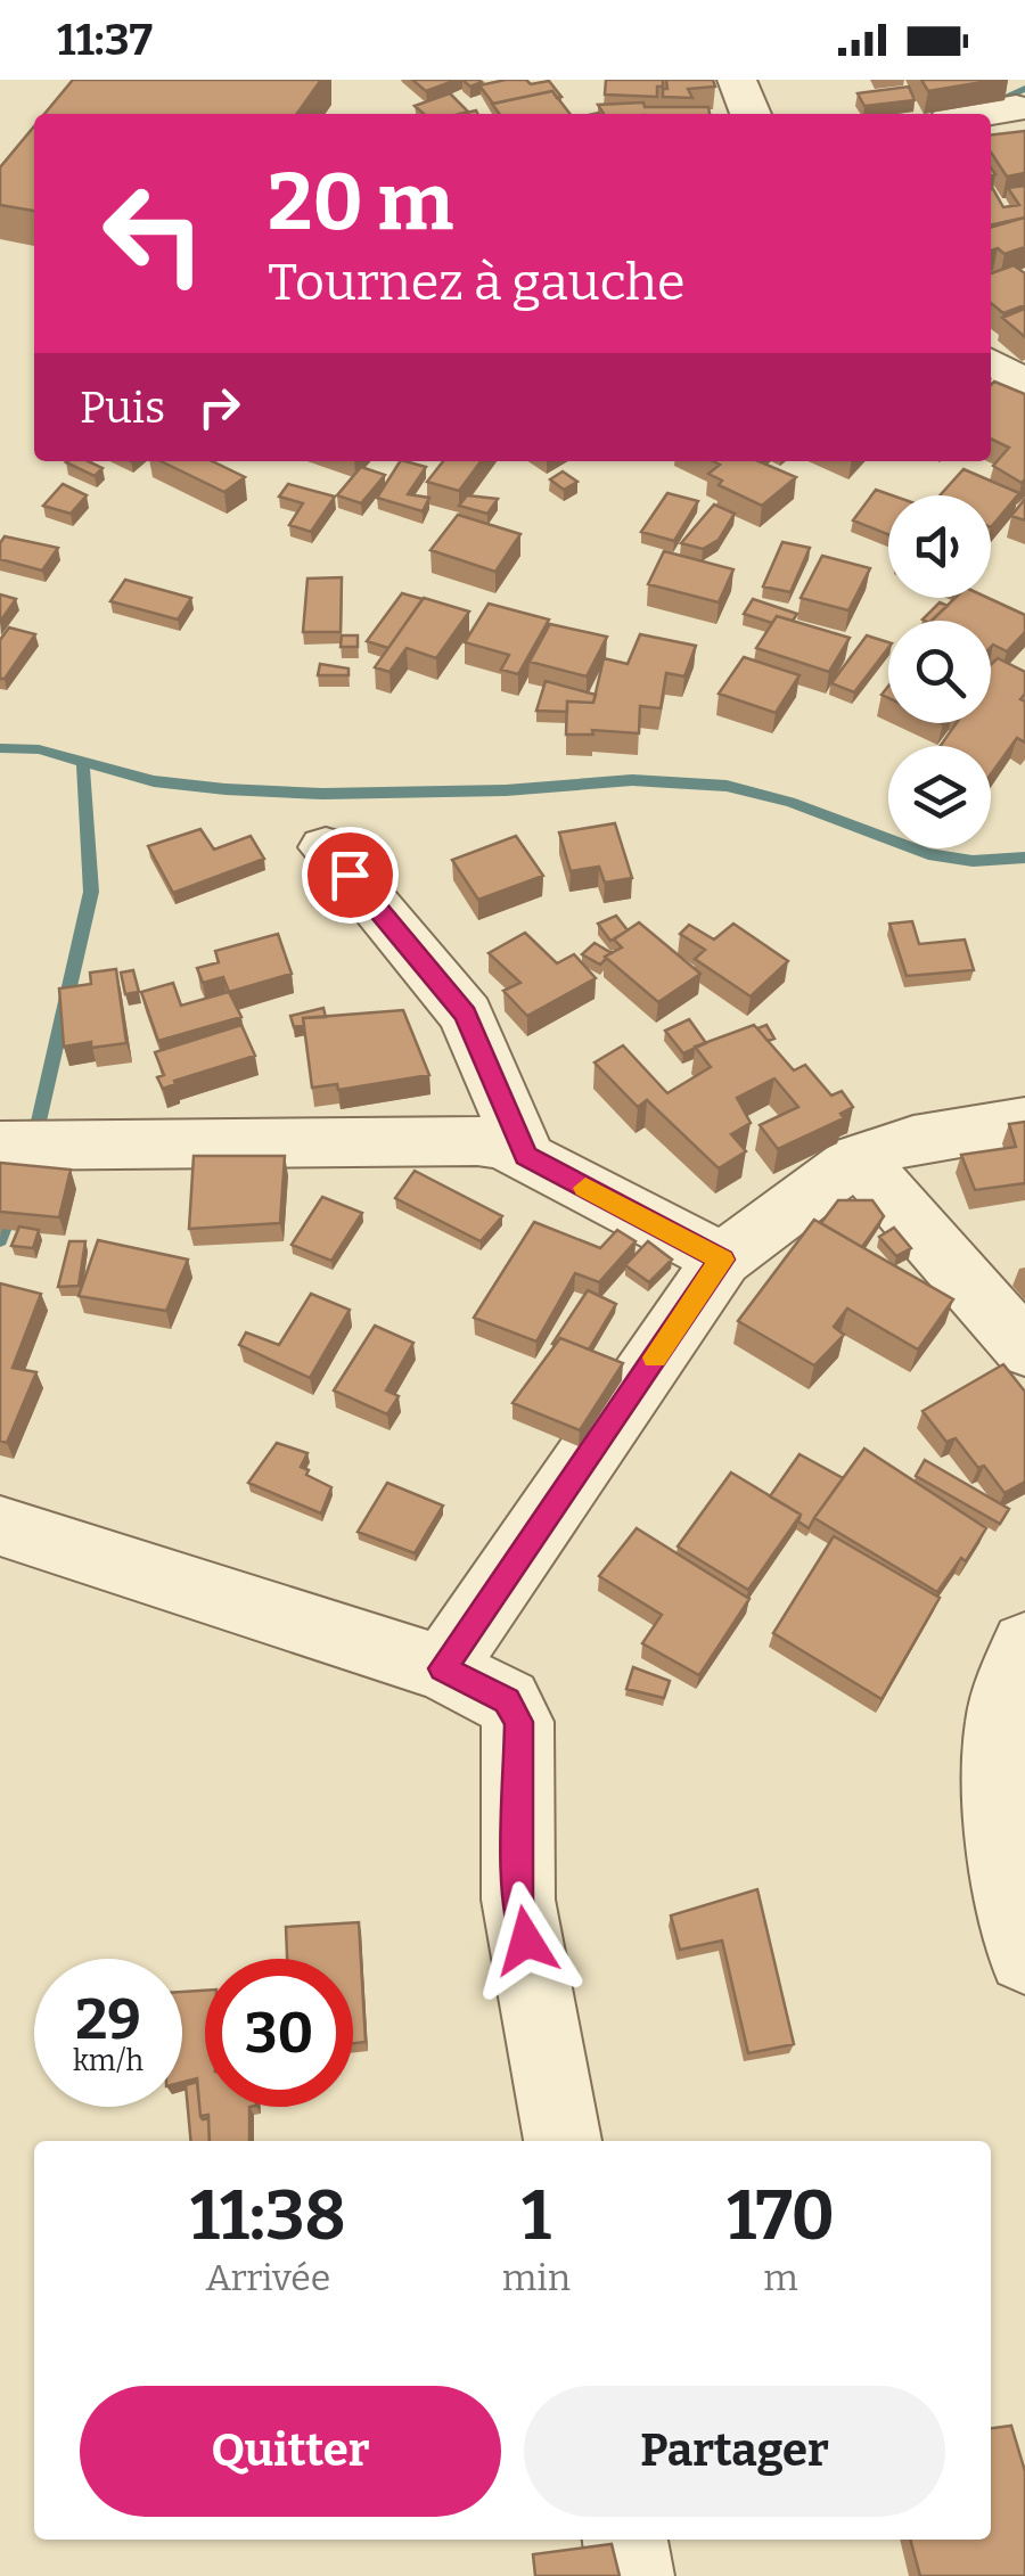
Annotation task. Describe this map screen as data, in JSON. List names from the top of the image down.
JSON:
{
  "page": {
    "status": "11:37",
    "turn": ["20 m", "Tournez à gauche"],
    "then": "Puis",
    "speed": "29 km/h",
    "limit": "30",
    "eta": [
      "11:38",
      "Arrivée",
      "1",
      "min",
      "170",
      "m"
    ],
    "buttons": ["Quitter", "Partager"]
  }
}
